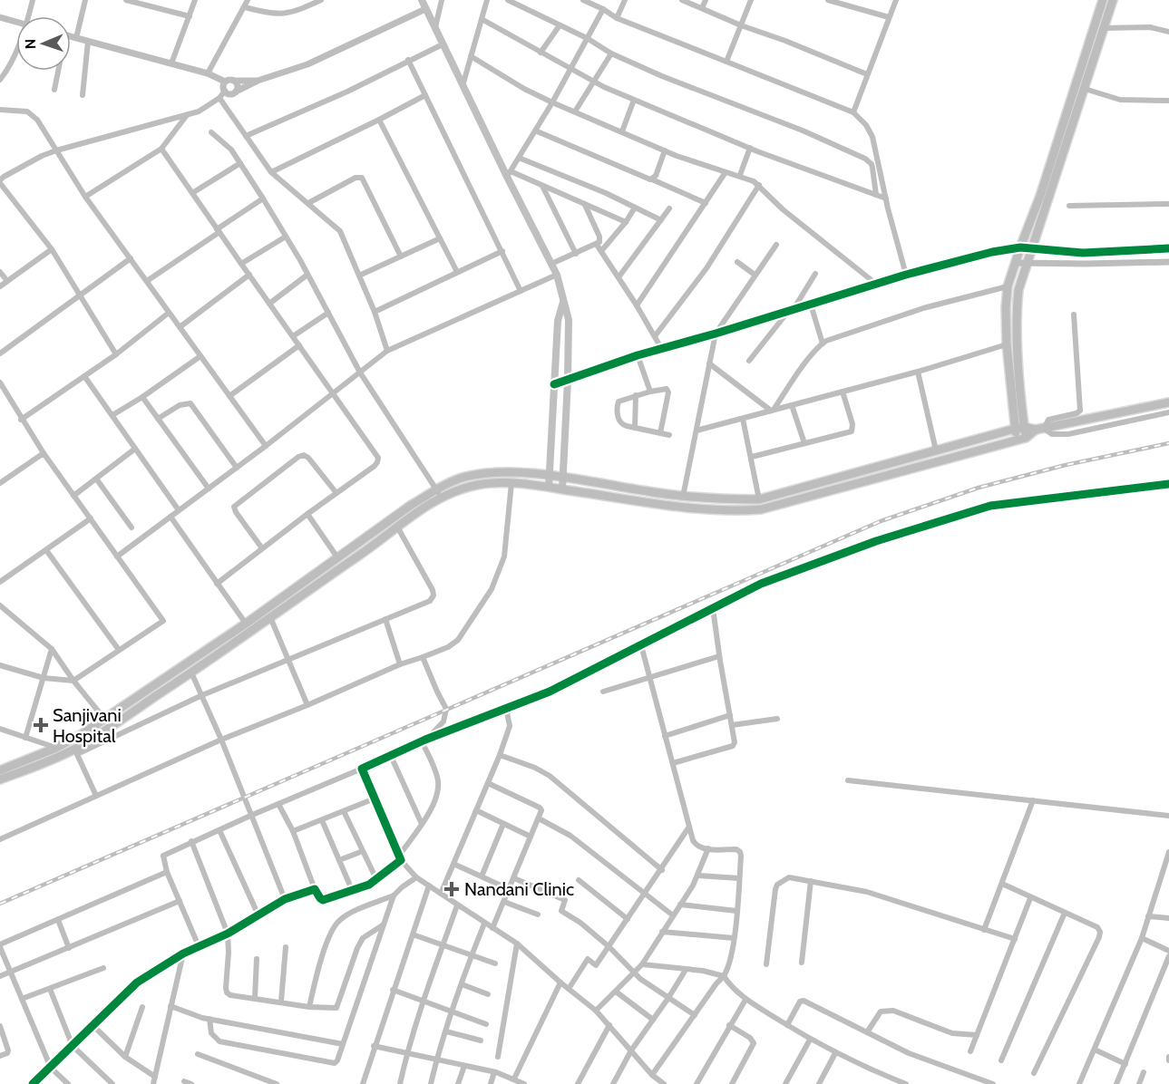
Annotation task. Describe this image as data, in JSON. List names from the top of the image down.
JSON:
{
  "places": {
    "health": ["Sanjivani Hospital", "Nandani Clinic"]
  },
  "north": "left"
}
